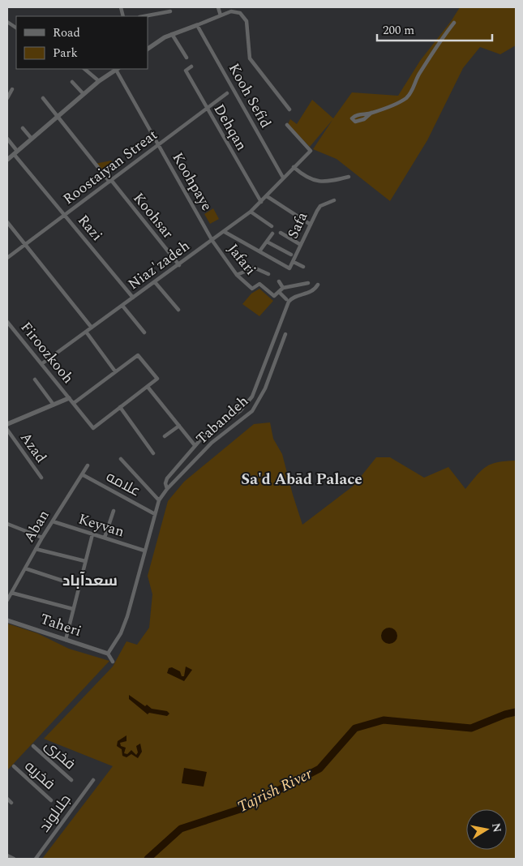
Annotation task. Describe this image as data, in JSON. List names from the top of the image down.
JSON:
{
  "streets": {
    "street": [
      "Kooh Sefid",
      "Dehqan",
      "Roostaiyan Streat",
      "Koohpaye",
      "Koohsar",
      "Safa",
      "Razi",
      "Jafari",
      "Niaz'zadeh",
      "Firoozkooh",
      "Tabandeh",
      "Azad",
      "علامه",
      "Keyvan",
      "Aban",
      "Taheri",
      "فخری",
      "فخریه",
      "جلالوند"
    ]
  },
  "crossings": [
    ["Kooh Sefid", "Niaz'zadeh"],
    ["Dehqan", "Roostaiyan Streat"],
    ["Dehqan", "Niaz'zadeh"],
    ["Roostaiyan Streat", "Koohpaye"],
    ["Roostaiyan Streat", "Koohsar"],
    ["Roostaiyan Streat", "Razi"],
    ["Koohpaye", "Jafari"],
    ["Koohpaye", "Niaz'zadeh"],
    ["Koohsar", "Niaz'zadeh"],
    ["Razi", "Niaz'zadeh"],
    ["Jafari", "Niaz'zadeh"],
    ["Niaz'zadeh", "Firoozkooh"],
    ["علامه", "Aban"],
    ["Keyvan", "Aban"]
  ],
  "districts": ["Sa'd Abād Palace", "سعدآباد"],
  "water": ["Tajrish River"],
  "legend": ["Road", "Park"],
  "scale_bar": "200 m",
  "north": "right"
}
